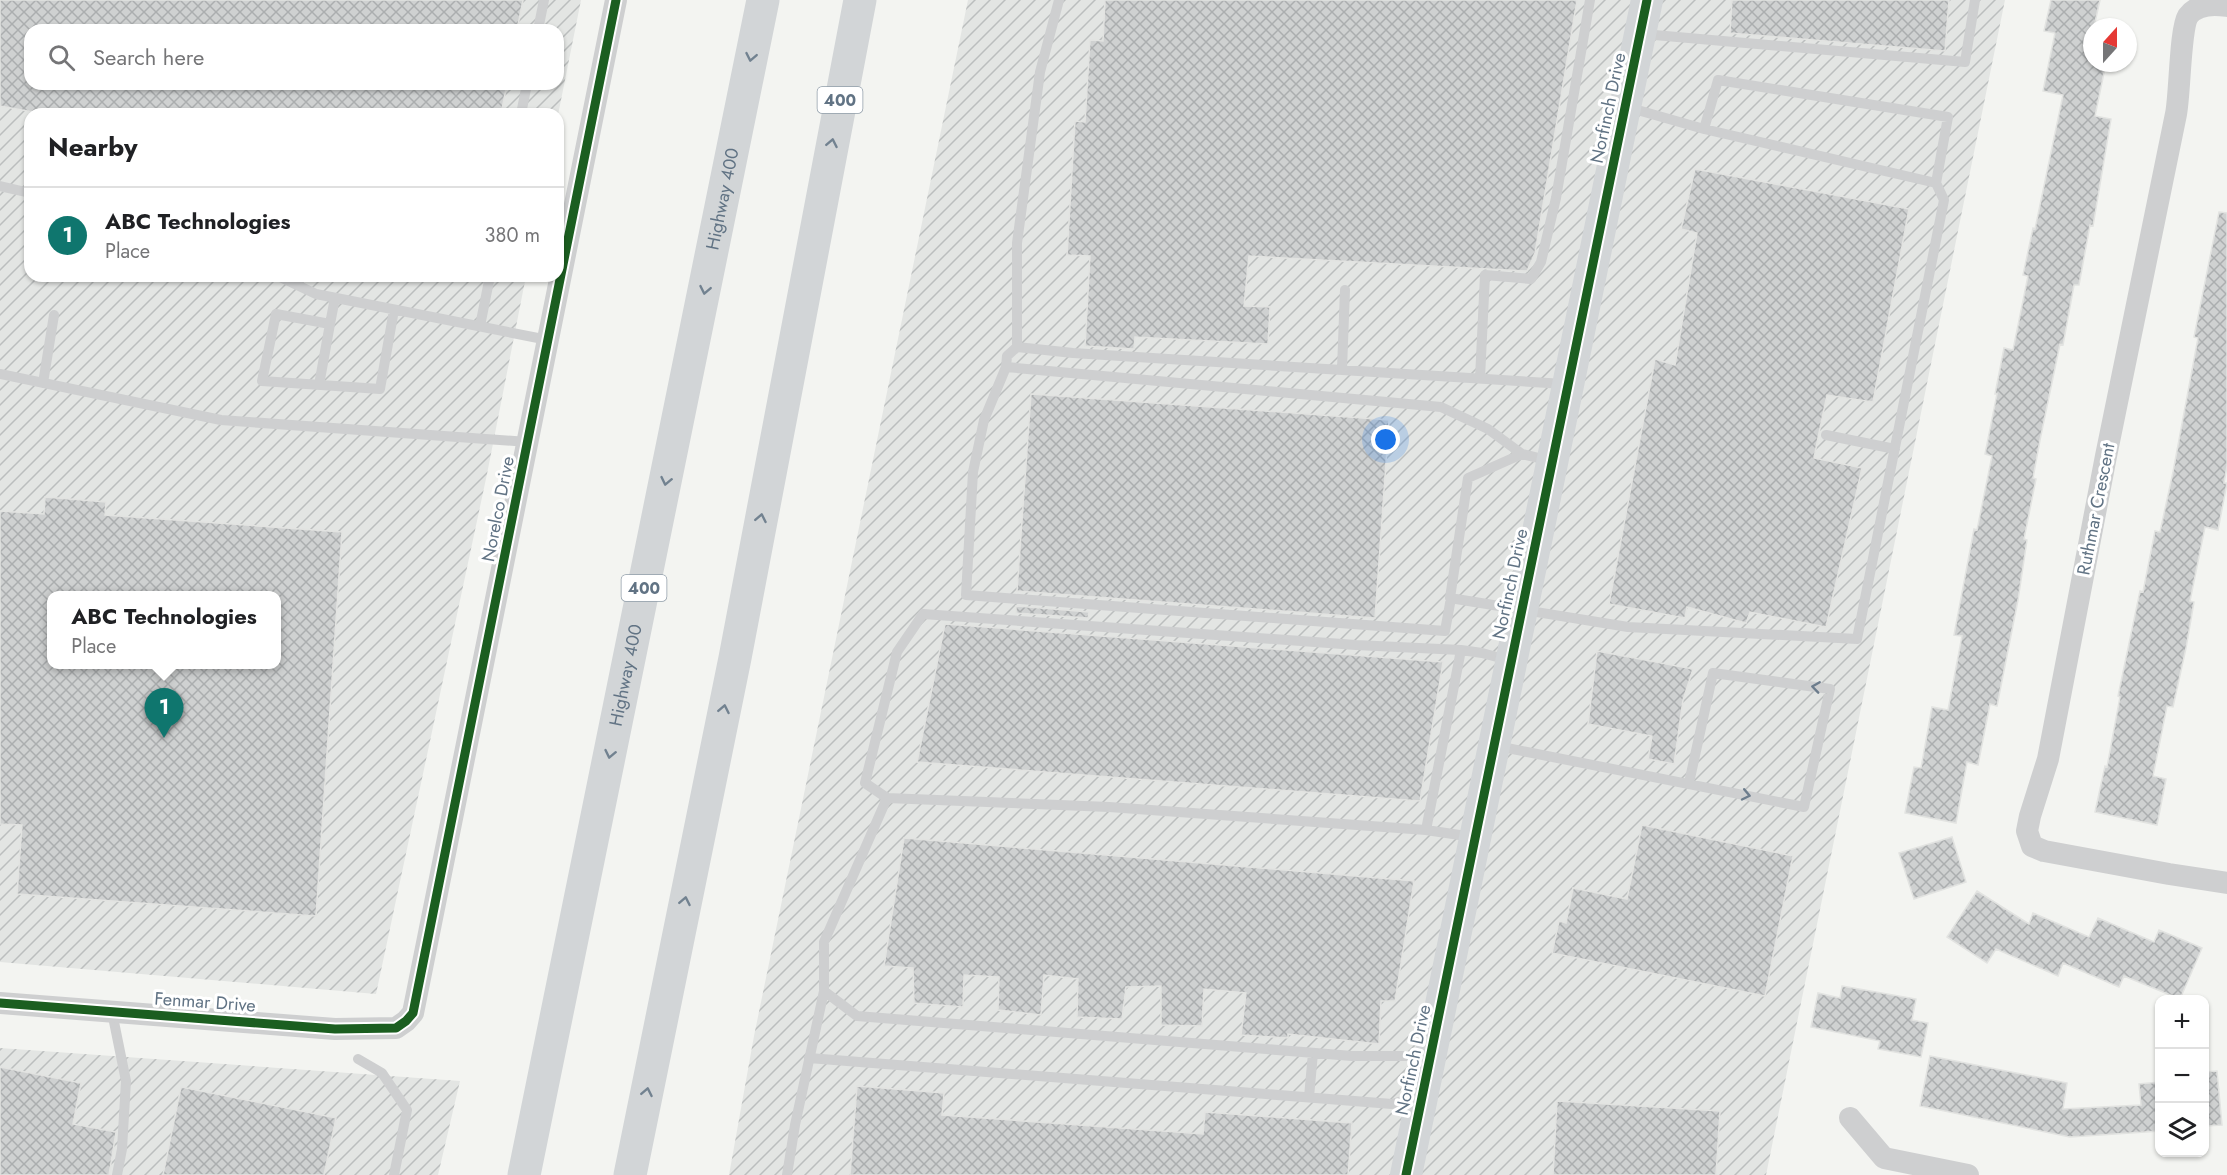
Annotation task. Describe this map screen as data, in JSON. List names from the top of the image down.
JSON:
{
  "streets": {
    "highway": ["400", "Highway 400"],
    "street": [
      "Norfinch Drive",
      "Norelco Drive",
      "Ruthmar Crescent",
      "Fenmar Drive"
    ]
  },
  "crossings": [
    ["Norelco Drive", "Fenmar Drive"]
  ],
  "north": "top",
  "page": {
    "search": "Search here",
    "heading": "Nearby",
    "list": [
      {
        "mark": "1",
        "name": "ABC Technologies",
        "note": "Place",
        "value": "380 m"
      }
    ],
    "popup": ["ABC Technologies", "Place"],
    "pins": "1",
    "map_buttons": ["+", "−"]
  }
}
